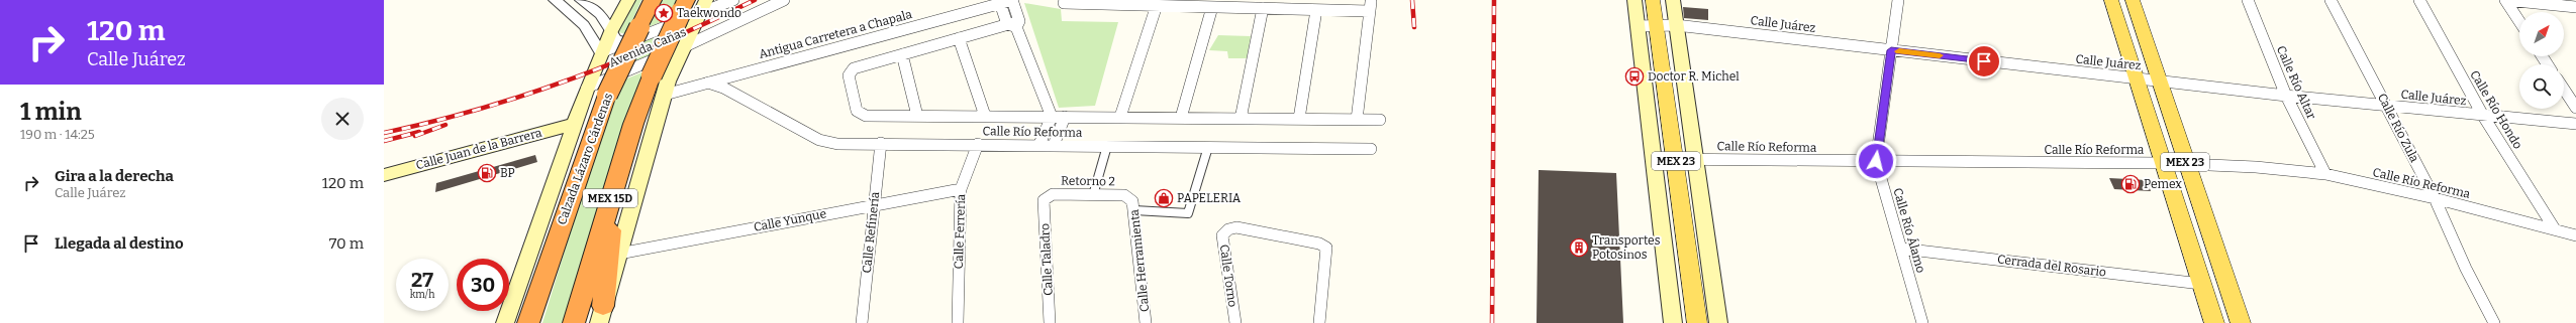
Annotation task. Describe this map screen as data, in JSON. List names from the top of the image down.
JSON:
{
  "streets": {
    "highway": ["Calzada Lázaro Cárdenas", "MEX 15D"],
    "main road": ["Calle Juan de la Barrera", "MEX 23"],
    "street": [
      "Calle Juárez",
      "Antigua Carretera a Chapala",
      "Avenida Cañas",
      "Calle Río Altar",
      "Calle Río Hondo",
      "Calle Río Zula",
      "Calle Río Reforma",
      "Retorno 2",
      "Calle Yunque",
      "Calle Río Álamo",
      "Calle Ferrería",
      "Calle Refinería",
      "Calle Taladro",
      "Calle Herramienta",
      "Cerrada del Rosario",
      "Calle Torno"
    ]
  },
  "crossings": [
    ["Calle Juárez", "Calle Río Altar"],
    ["Calle Juárez", "Calle Río Hondo"],
    ["Calle Juárez", "Calle Río Zula"],
    ["Calle Juárez", "MEX 23"],
    ["Calle Juárez", "Calle Río Álamo"],
    ["Antigua Carretera a Chapala", "Calle Río Reforma"],
    ["Avenida Cañas", "Calzada Lázaro Cárdenas"],
    ["Calle Río Altar", "Calle Río Reforma"],
    ["Calle Río Hondo", "Calle Río Reforma"],
    ["Calle Río Zula", "Calle Río Reforma"],
    ["Calle Río Reforma", "MEX 23"],
    ["Calle Río Reforma", "Calle Río Álamo"],
    ["Calle Río Reforma", "Calle Ferrería"],
    ["Calle Río Reforma", "Calle Refinería"],
    ["Calle Juan de la Barrera", "Calzada Lázaro Cárdenas"],
    ["MEX 23", "Cerrada del Rosario"],
    ["Retorno 2", "Calle Taladro"],
    ["Retorno 2", "Calle Herramienta"],
    ["Calle Yunque", "Calle Ferrería"],
    ["Calle Yunque", "Calle Refinería"],
    ["Calle Río Álamo", "Cerrada del Rosario"]
  ],
  "places": {
    "place": ["Taekwondo"],
    "bus stop": ["Doctor R. Michel"],
    "fuel station": ["BP", "Pemex"],
    "shop": ["PAPELERIA"],
    "building": ["Transportes Potosinos"]
  },
  "north": "top right",
  "page": {
    "turn": ["120 m", "Calle Juárez"],
    "heading": ["1 min", "190 m · 14:25"],
    "list": [
      {
        "name": "Gira a la derecha",
        "note": "Calle Juárez",
        "value": "120 m"
      },
      {
        "name": "Llegada al destino",
        "value": "70 m"
      }
    ],
    "speed": "27 km/h",
    "limit": "30"
  }
}
